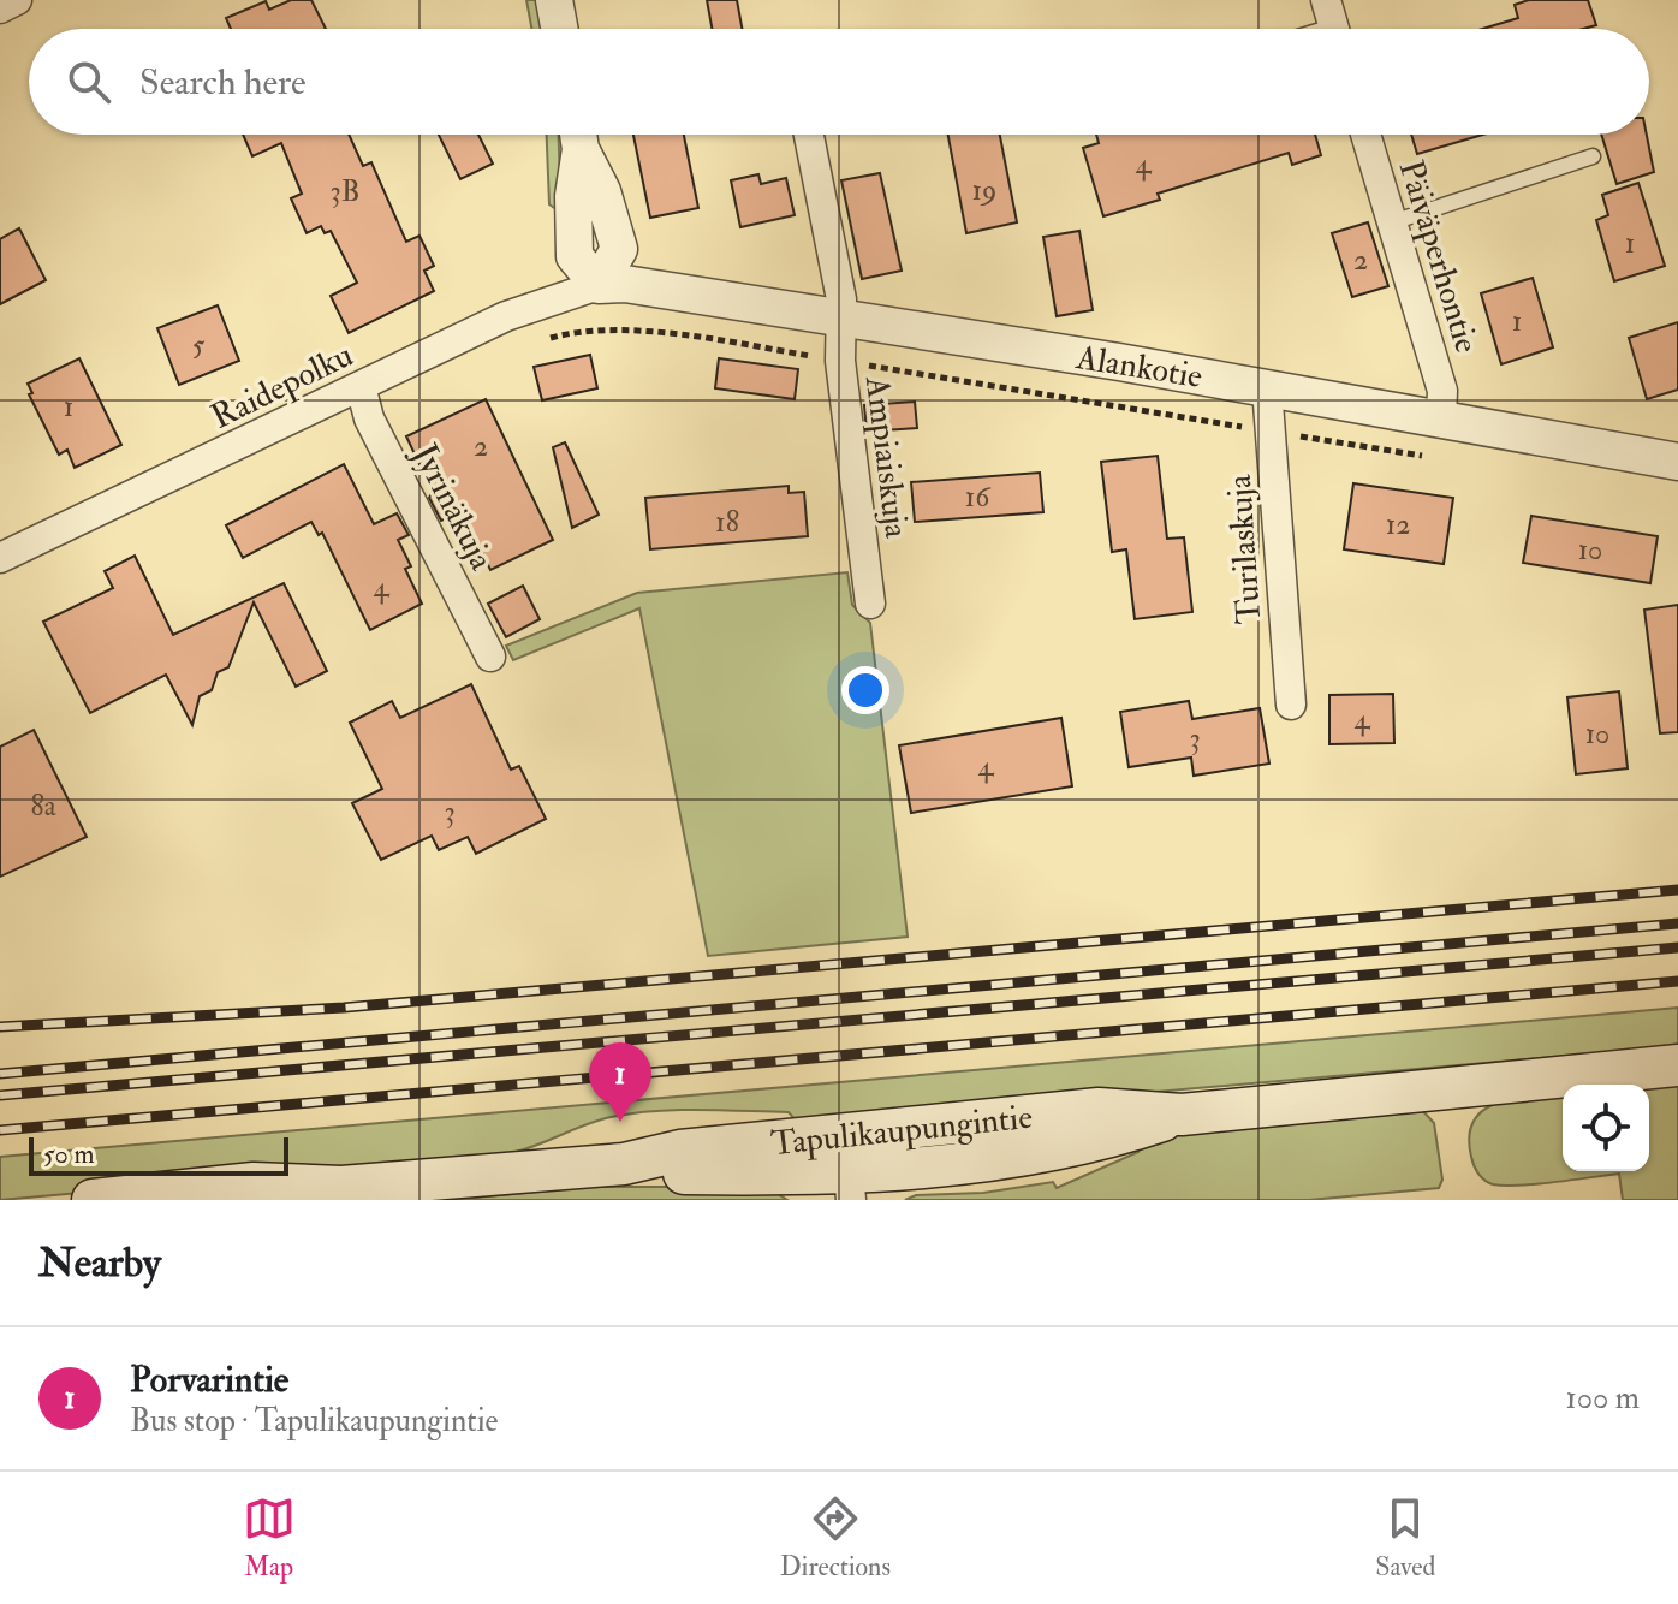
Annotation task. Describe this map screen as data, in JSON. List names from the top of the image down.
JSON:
{
  "streets": {
    "main road": ["Tapulikaupungintie"],
    "street": [
      "Päiväperhontie",
      "Alankotie",
      "Raidepolku",
      "Ampiaiskuja",
      "Jyrinäkuja",
      "Turilaskuja"
    ]
  },
  "crossings": [
    ["Päiväperhontie", "Alankotie"],
    ["Alankotie", "Raidepolku"],
    ["Alankotie", "Ampiaiskuja"],
    ["Alankotie", "Turilaskuja"],
    ["Raidepolku", "Jyrinäkuja"]
  ],
  "house_numbers": [
    "4",
    "19",
    "3B",
    "1",
    "2",
    "1",
    "5",
    "1",
    "2",
    "16",
    "18",
    "12",
    "10",
    "4",
    "4",
    "10",
    "3",
    "4",
    "8a",
    "3"
  ],
  "scale_bar": "50 m",
  "page": {
    "search": "Search here",
    "pins": "1",
    "scale": "50 m",
    "heading": "Nearby",
    "list": [
      {
        "mark": "1",
        "name": "Porvarintie",
        "note": "Bus stop · Tapulikaupungintie",
        "value": "100 m"
      }
    ],
    "nav": ["Map", "Directions", "Saved"]
  }
}
